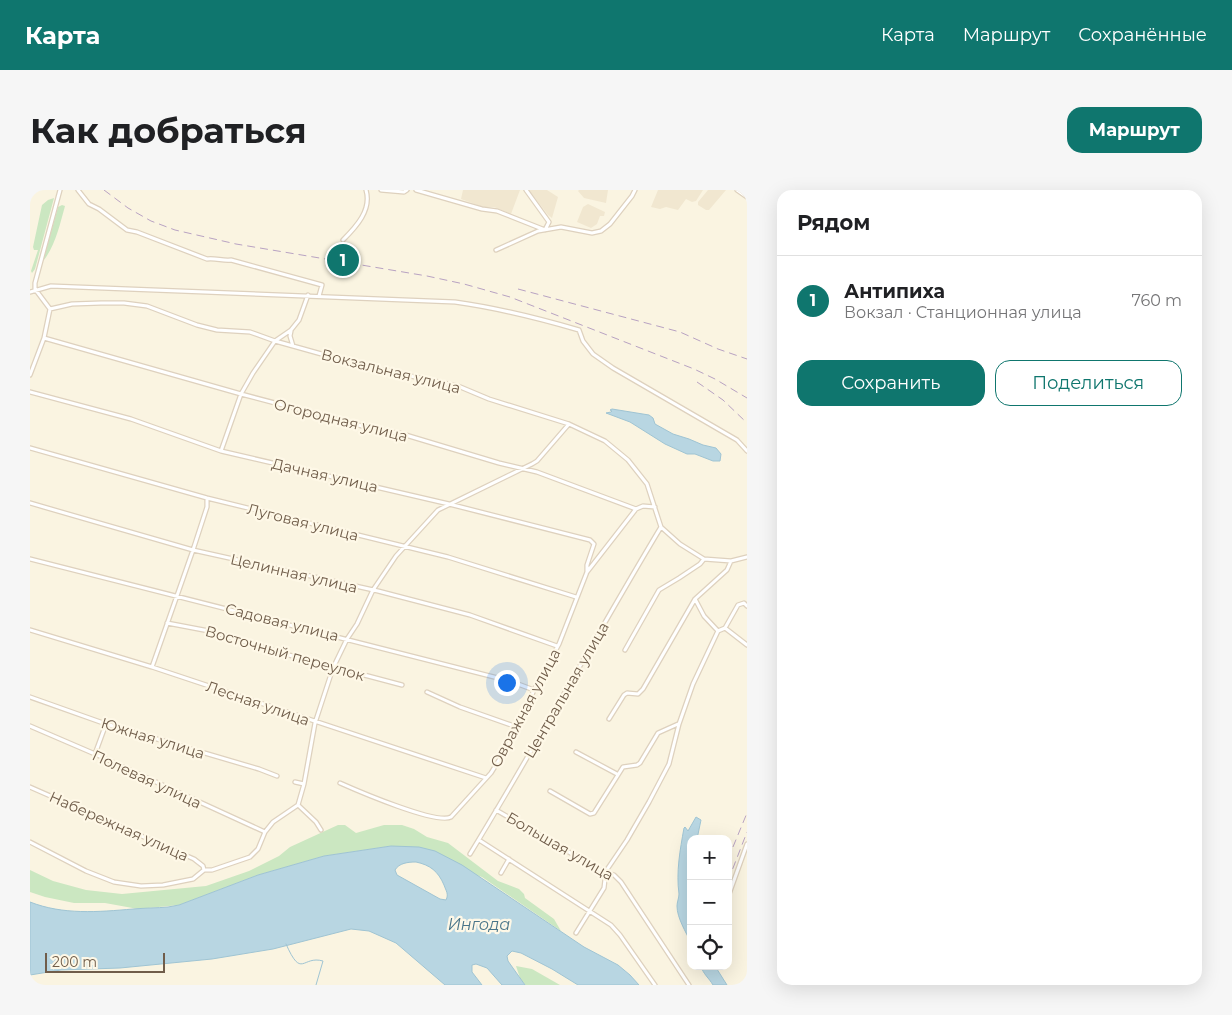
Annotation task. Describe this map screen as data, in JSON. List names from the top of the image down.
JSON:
{
  "streets": {
    "street": [
      "Вокзальная улица",
      "Огородная улица",
      "Дачная улица",
      "Луговая улица",
      "Целинная улица",
      "Садовая улица",
      "Восточный переулок",
      "Центральная улица",
      "Лесная улица",
      "Овражная улица",
      "Южная улица",
      "Полевая улица",
      "Набережная улица",
      "Большая улица"
    ]
  },
  "crossings": [
    ["Вокзальная улица", "Центральная улица"],
    ["Огородная улица", "Овражная улица"],
    ["Дачная улица", "Овражная улица"],
    ["Луговая улица", "Овражная улица"],
    ["Целинная улица", "Овражная улица"],
    ["Садовая улица", "Овражная улица"],
    ["Центральная улица", "Большая улица"],
    ["Лесная улица", "Овражная улица"]
  ],
  "water": ["Ингода"],
  "scale_bar": "200 m",
  "page": {
    "header": "Карта",
    "nav": ["Карта", "Маршрут", "Сохранённые"],
    "buttons": [
      "Маршрут",
      ["Сохранить", "Поделиться"]
    ],
    "title": "Как добраться",
    "heading": "Рядом",
    "pins": "1",
    "list": [
      {
        "mark": "1",
        "name": "Антипиха",
        "note": "Вокзал · Станционная улица",
        "value": "760 m"
      }
    ],
    "map_buttons": ["+", "−"],
    "scale": "200 m"
  }
}
